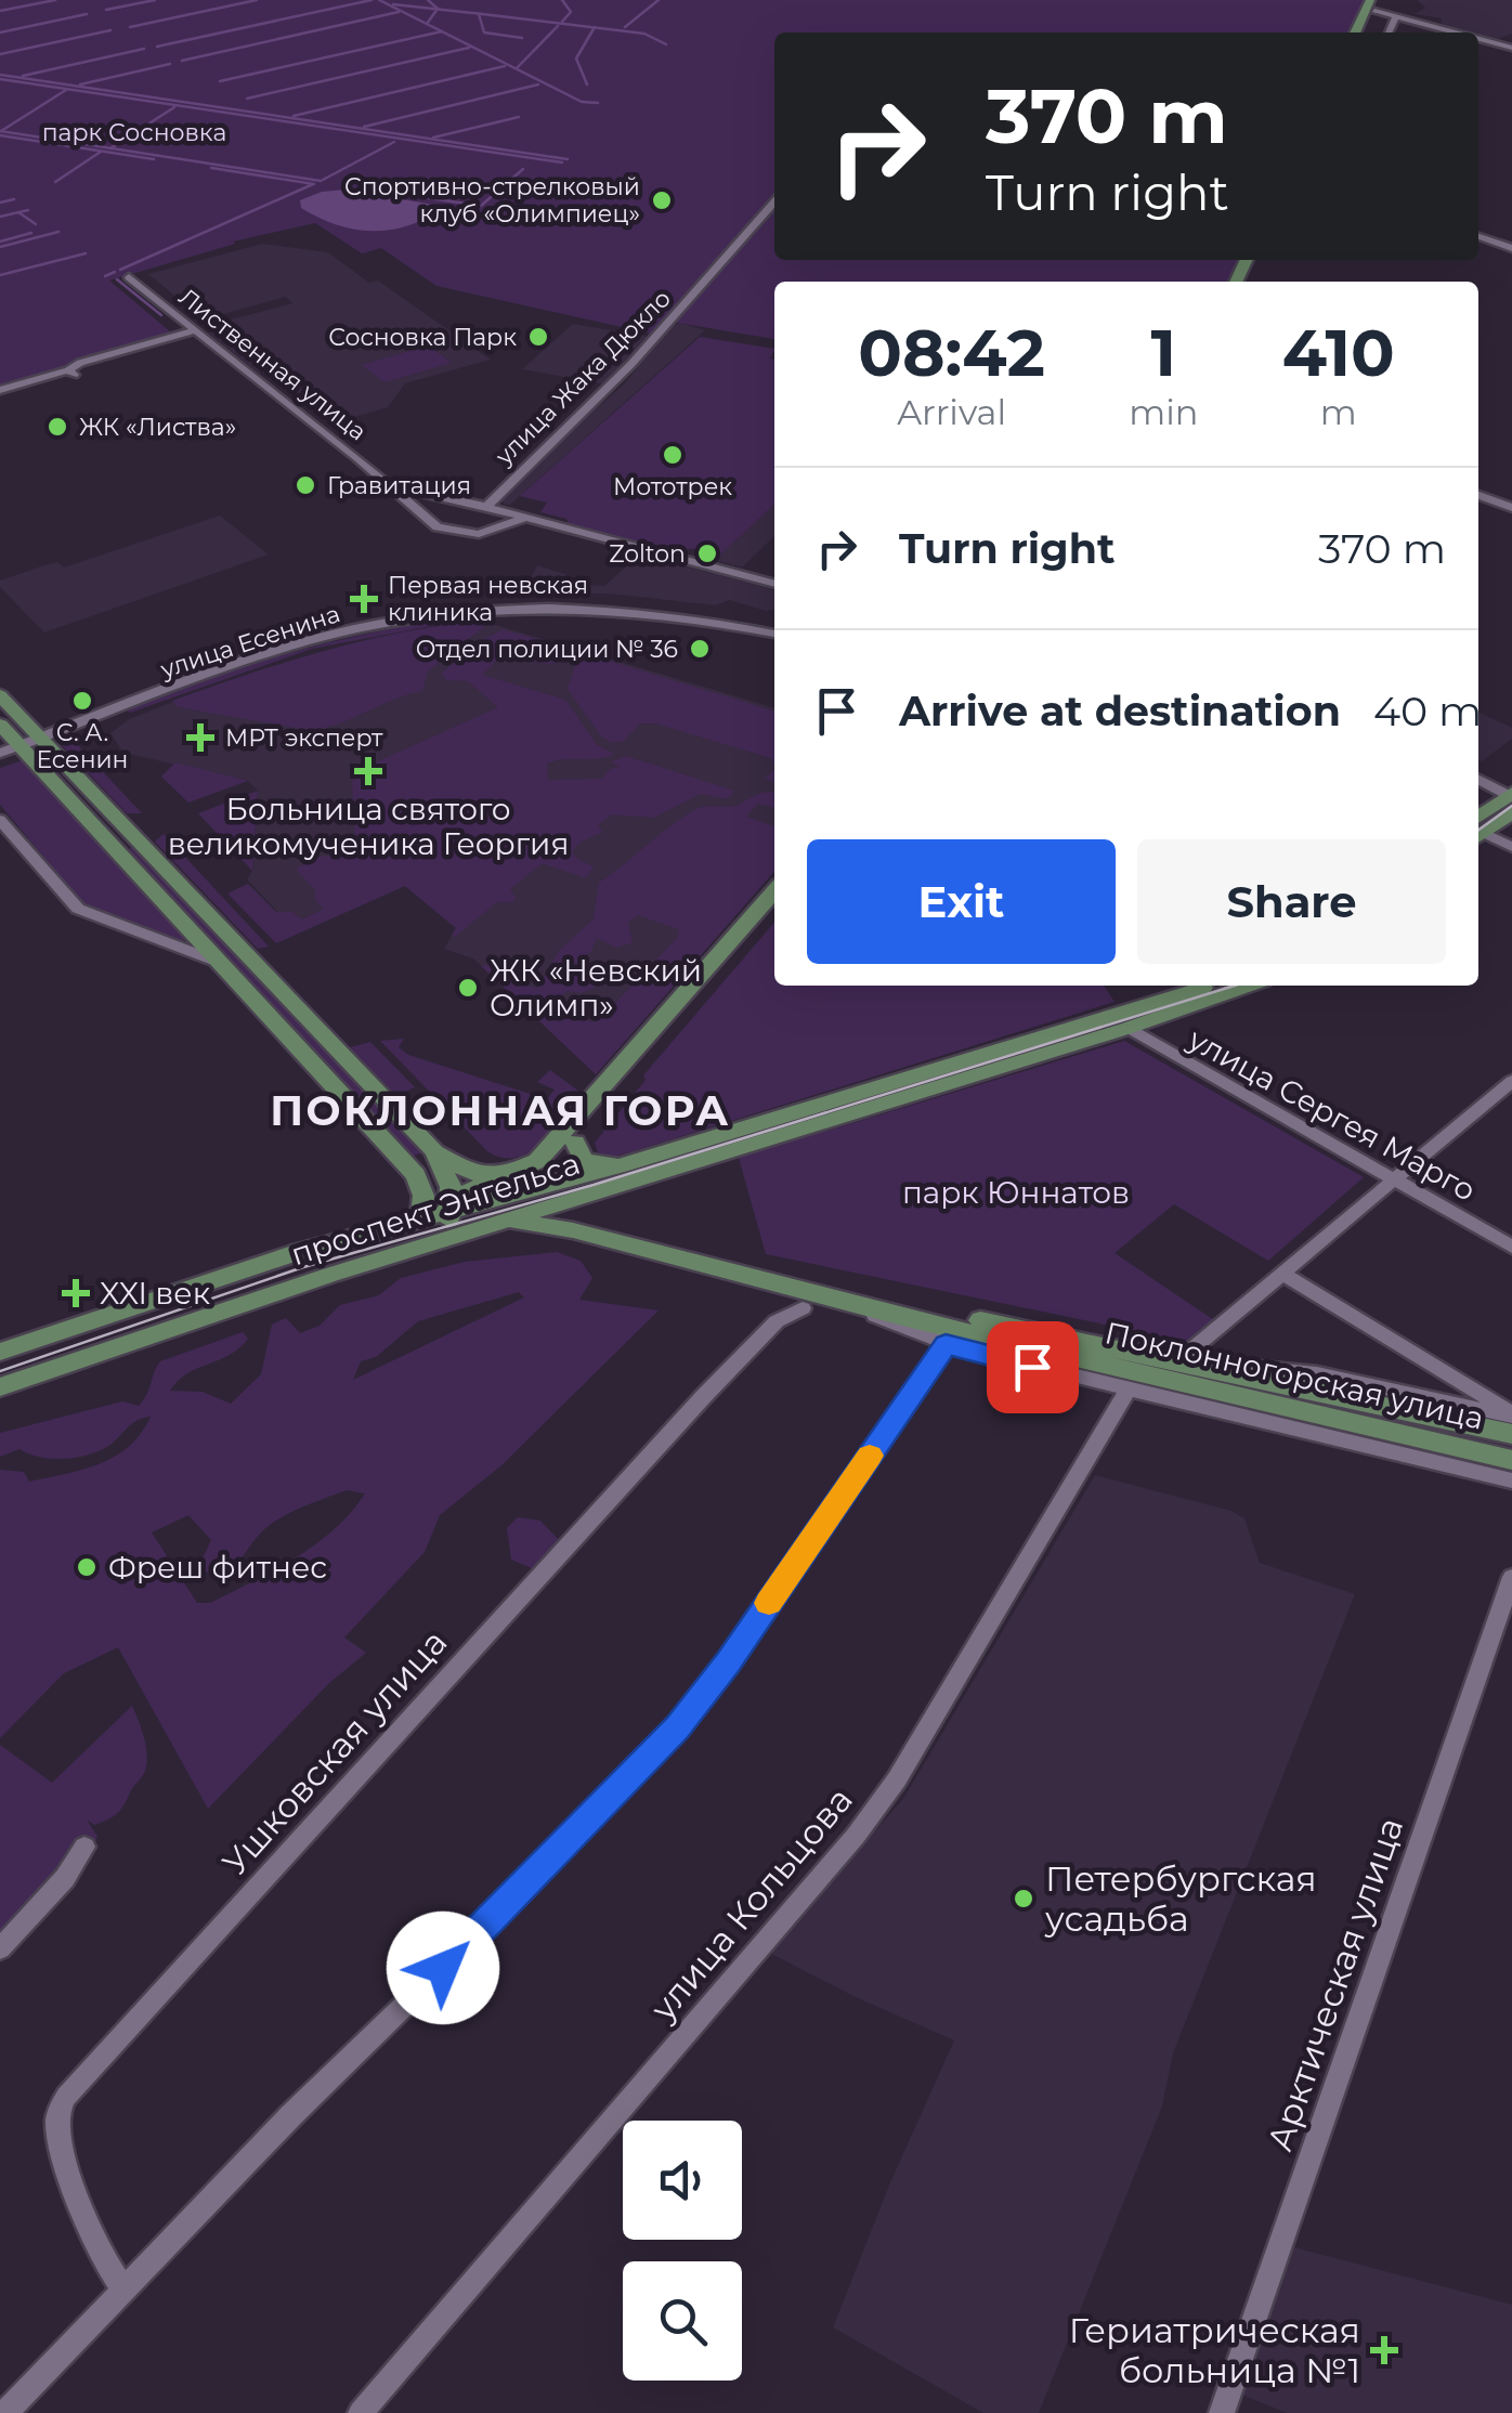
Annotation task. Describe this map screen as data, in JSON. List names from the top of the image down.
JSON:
{
  "streets": {
    "main road": ["проспект Энгельса", "Поклонногорская улица"],
    "street": [
      "Лиственная улица",
      "улица Жака Дюкло",
      "улица Есенина",
      "улица Сергея Марго",
      "Ушковская улица",
      "улица Кольцова",
      "Арктическая улица"
    ]
  },
  "crossings": [
    ["Лиственная улица", "улица Жака Дюкло"],
    ["улица Сергея Марго", "проспект Энгельса"],
    ["проспект Энгельса", "Поклонногорская улица"],
    ["Поклонногорская улица", "Ушковская улица"],
    ["Поклонногорская улица", "улица Кольцова"]
  ],
  "districts": ["ПОКЛОННАЯ ГОРА"],
  "parks": ["парк Сосновка", "парк Юннатов"],
  "places": {
    "other": [
      "Спортивно-стрелковый клуб «Олимпиец»",
      "Сосновка Парк",
      "ЖК «Листва»",
      "Мототрек",
      "Гравитация",
      "Zolton",
      "Отдел полиции № 36",
      "С. А. Есенин",
      "ЖК «Невский Олимп»",
      "Фреш фитнес",
      "Петербургская усадьба"
    ],
    "health": [
      "Первая невская клиника",
      "МРТ эксперт",
      "Больница святого великомученика Георгия",
      "XXI век",
      "Гериатрическая больница №1"
    ]
  },
  "page": {
    "turn": ["370 m", "Turn right"],
    "eta": [
      "08:42",
      "Arrival",
      "1",
      "min",
      "410",
      "m"
    ],
    "list": [
      {
        "name": "Turn right",
        "value": "370 m"
      },
      {
        "name": "Arrive at destination",
        "value": "40 m"
      }
    ],
    "buttons": ["Exit", "Share"]
  }
}
